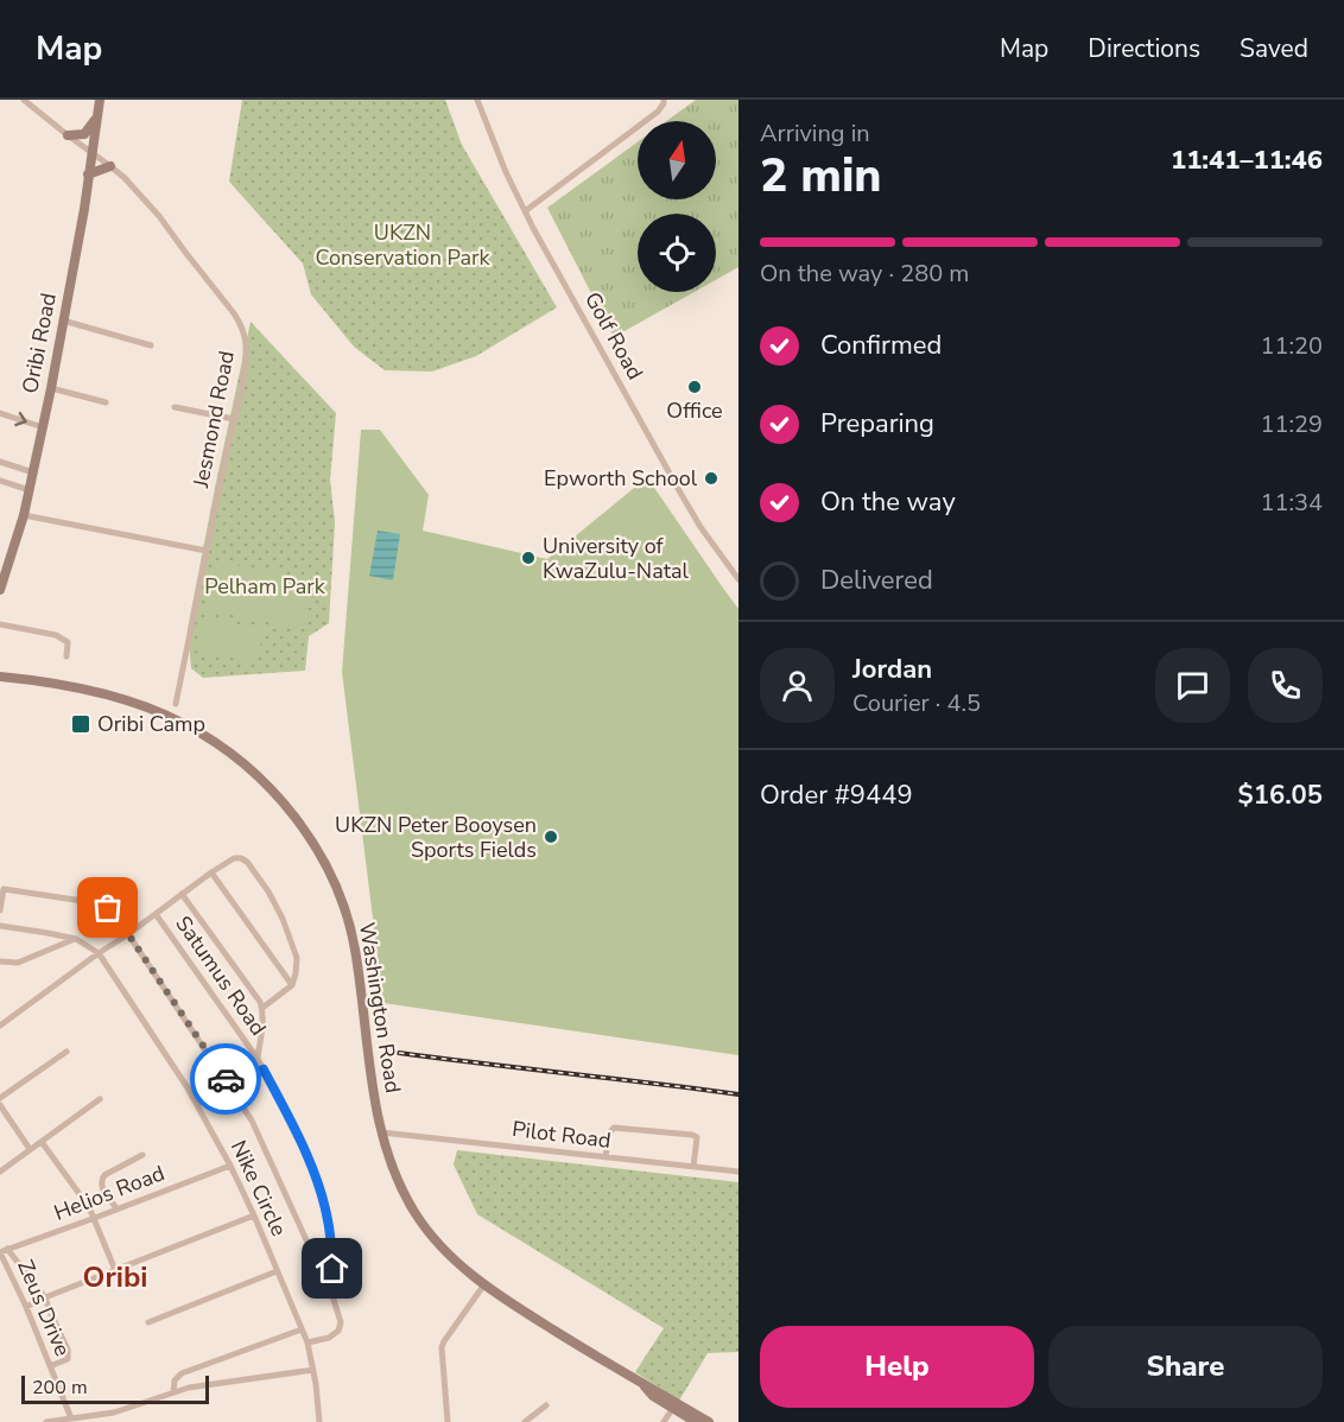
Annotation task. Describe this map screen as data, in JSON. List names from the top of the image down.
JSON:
{
  "streets": {
    "main road": ["Oribi Road", "Washington Road"],
    "street": [
      "Golf Road",
      "Jesmond Road",
      "Satumus Road",
      "Pilot Road",
      "Nike Circle",
      "Helios Road",
      "Zeus Drive"
    ]
  },
  "crossings": [
    ["Oribi Road", "Jesmond Road"],
    ["Satumus Road", "Nike Circle"],
    ["Washington Road", "Pilot Road"],
    ["Nike Circle", "Helios Road"],
    ["Helios Road", "Zeus Drive"]
  ],
  "districts": ["Oribi"],
  "parks": ["UKZN Conservation Park", "Pelham Park"],
  "places": {
    "other": [
      "Office",
      "Epworth School",
      "University of KwaZulu-Natal",
      "UKZN Peter Booysen Sports Fields"
    ],
    "transit": ["Oribi Camp"]
  },
  "scale_bar": "200 m",
  "north": "top",
  "page": {
    "header": "Map",
    "nav": ["Map", "Directions", "Saved"],
    "heading": ["2 min", "Arriving in", "11:41–11:46"],
    "panel": [
      "Jordan",
      "Courier · 4.5",
      "Order #9449",
      "$16.05"
    ],
    "bar": "On the way · 280 m",
    "list": [
      ["Confirmed", "11:20"],
      ["Preparing", "11:29"],
      ["On the way", "11:34"],
      "Delivered"
    ],
    "buttons": ["Help", "Share"],
    "scale": "200 m"
  }
}
